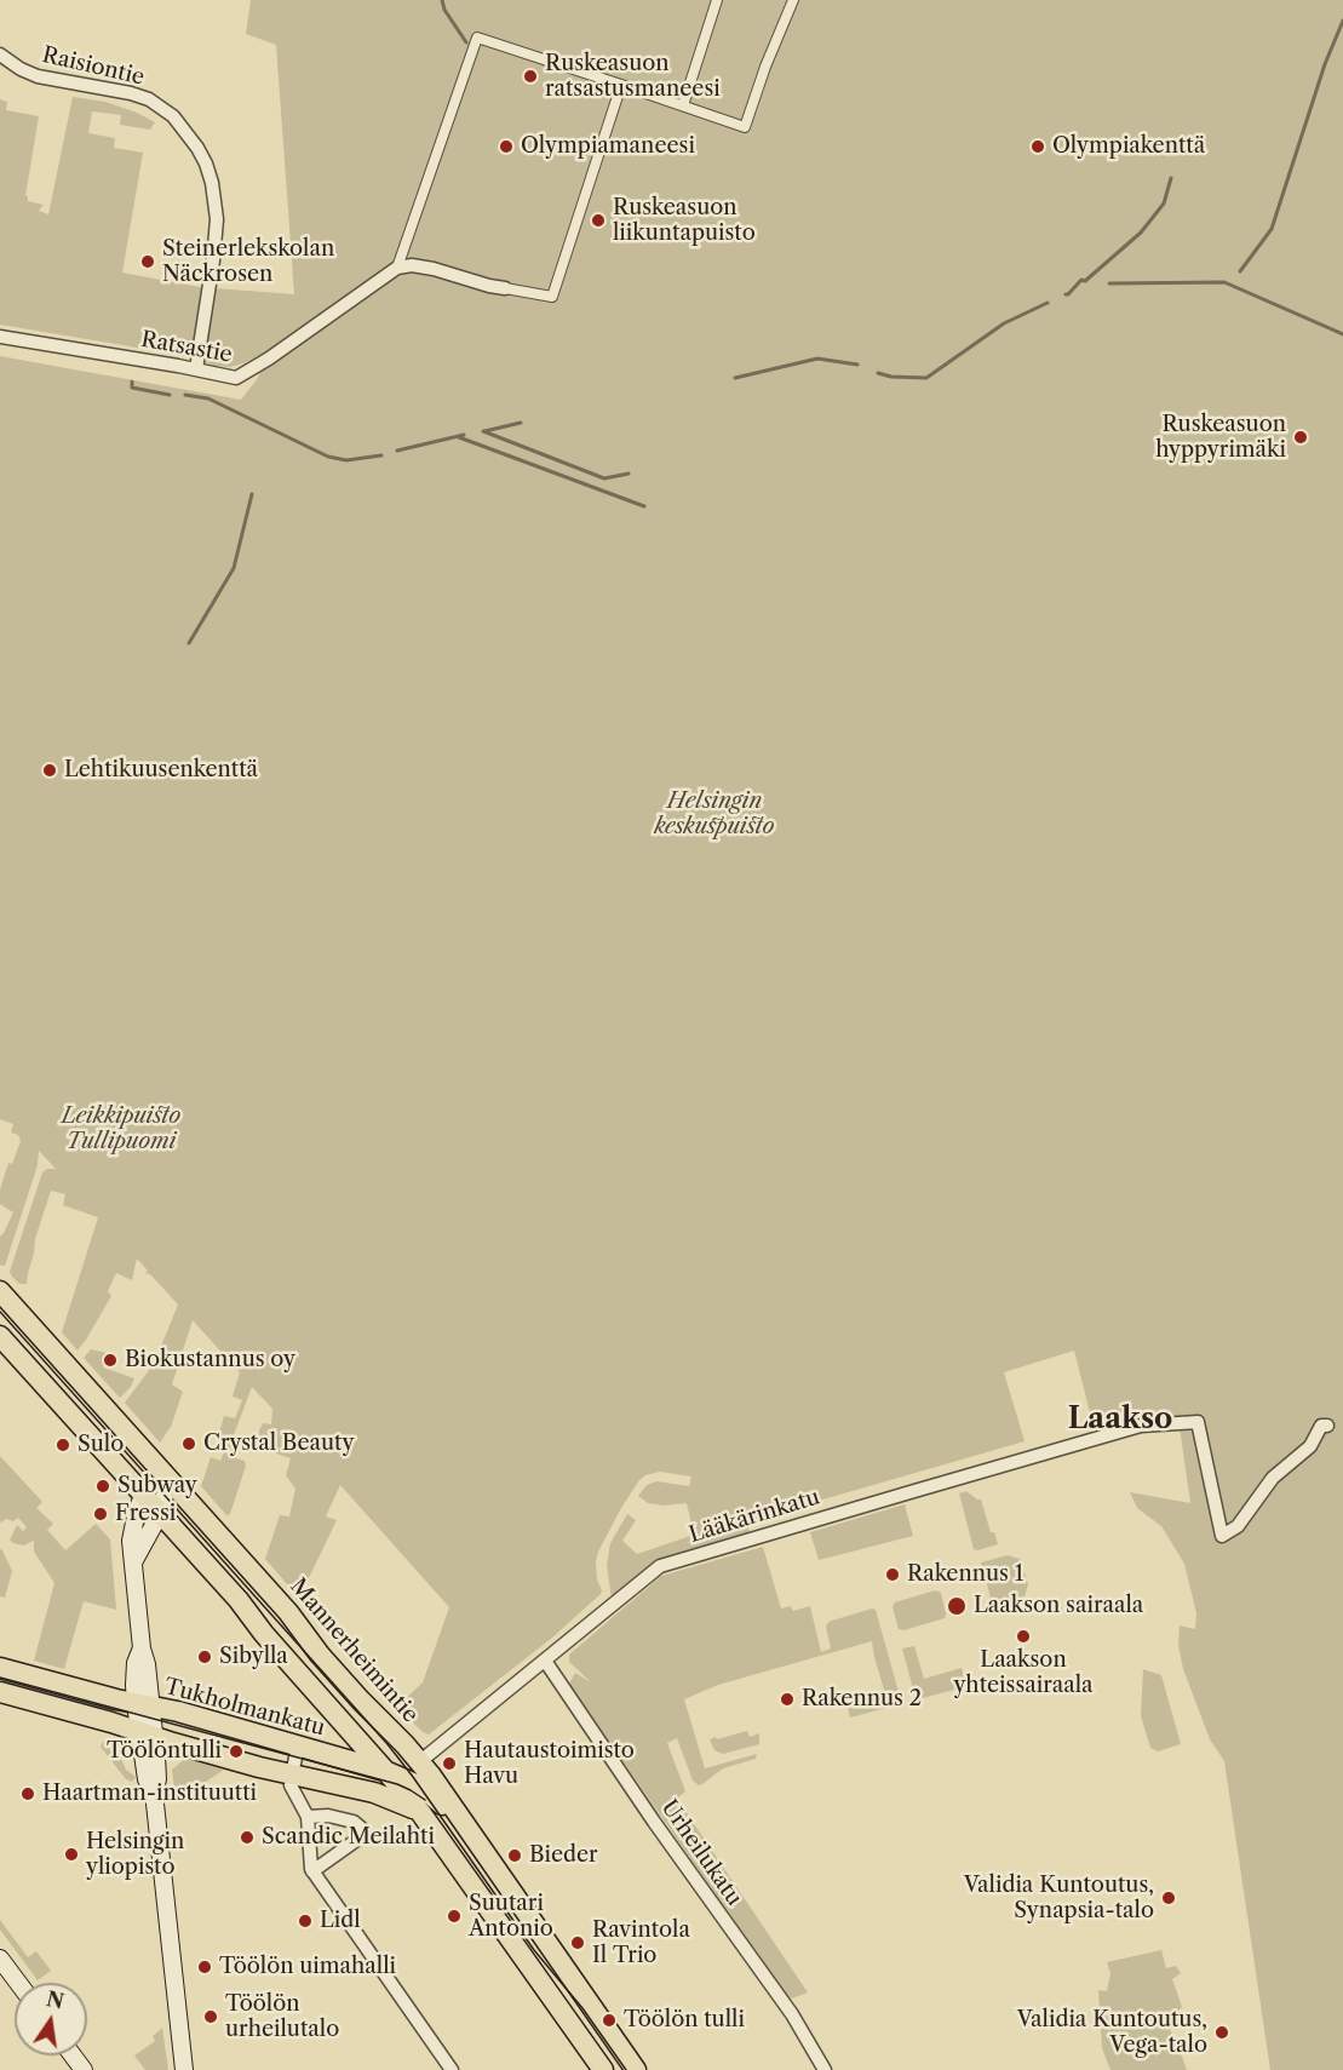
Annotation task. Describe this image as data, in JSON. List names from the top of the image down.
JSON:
{
  "streets": {
    "main road": ["Mannerheimintie", "Tukholmankatu"],
    "street": [
      "Raisiontie",
      "Ratsastie",
      "Lääkärinkatu",
      "Urheilukatu"
    ]
  },
  "crossings": [
    ["Raisiontie", "Ratsastie"],
    ["Lääkärinkatu", "Mannerheimintie"],
    ["Lääkärinkatu", "Urheilukatu"],
    ["Mannerheimintie", "Tukholmankatu"]
  ],
  "districts": ["Laakso"],
  "parks": ["Helsingin keskuspuisto", "Leikkipuisto Tullipuomi"],
  "places": [
    "Ruskeasuon ratsastusmaneesi",
    "Olympiamaneesi",
    "Olympiakenttä",
    "Ruskeasuon liikuntapuisto",
    "Steinerlekskolan Näckrosen",
    "Ruskeasuon hyppyrimäki",
    "Lehtikuusenkenttä",
    "Biokustannus oy",
    "Crystal Beauty",
    "Sulo",
    "Subway",
    "Fressi",
    "Rakennus 1",
    "Laakson sairaala",
    "Laakson yhteissairaala",
    "Sibylla",
    "Rakennus 2",
    "Töölöntulli",
    "Hautaustoimisto Havu",
    "Haartman-instituutti",
    "Scandic Meilahti",
    "Helsingin yliopisto",
    "Bieder",
    "Validia Kuntoutus, Synapsia-talo",
    "Suutari Antonio",
    "Lidl",
    "Ravintola Il Trio",
    "Töölön uimahalli",
    "Töölön urheilutalo",
    "Töölön tulli",
    "Validia Kuntoutus, Vega-talo"
  ],
  "north": "top"
}
